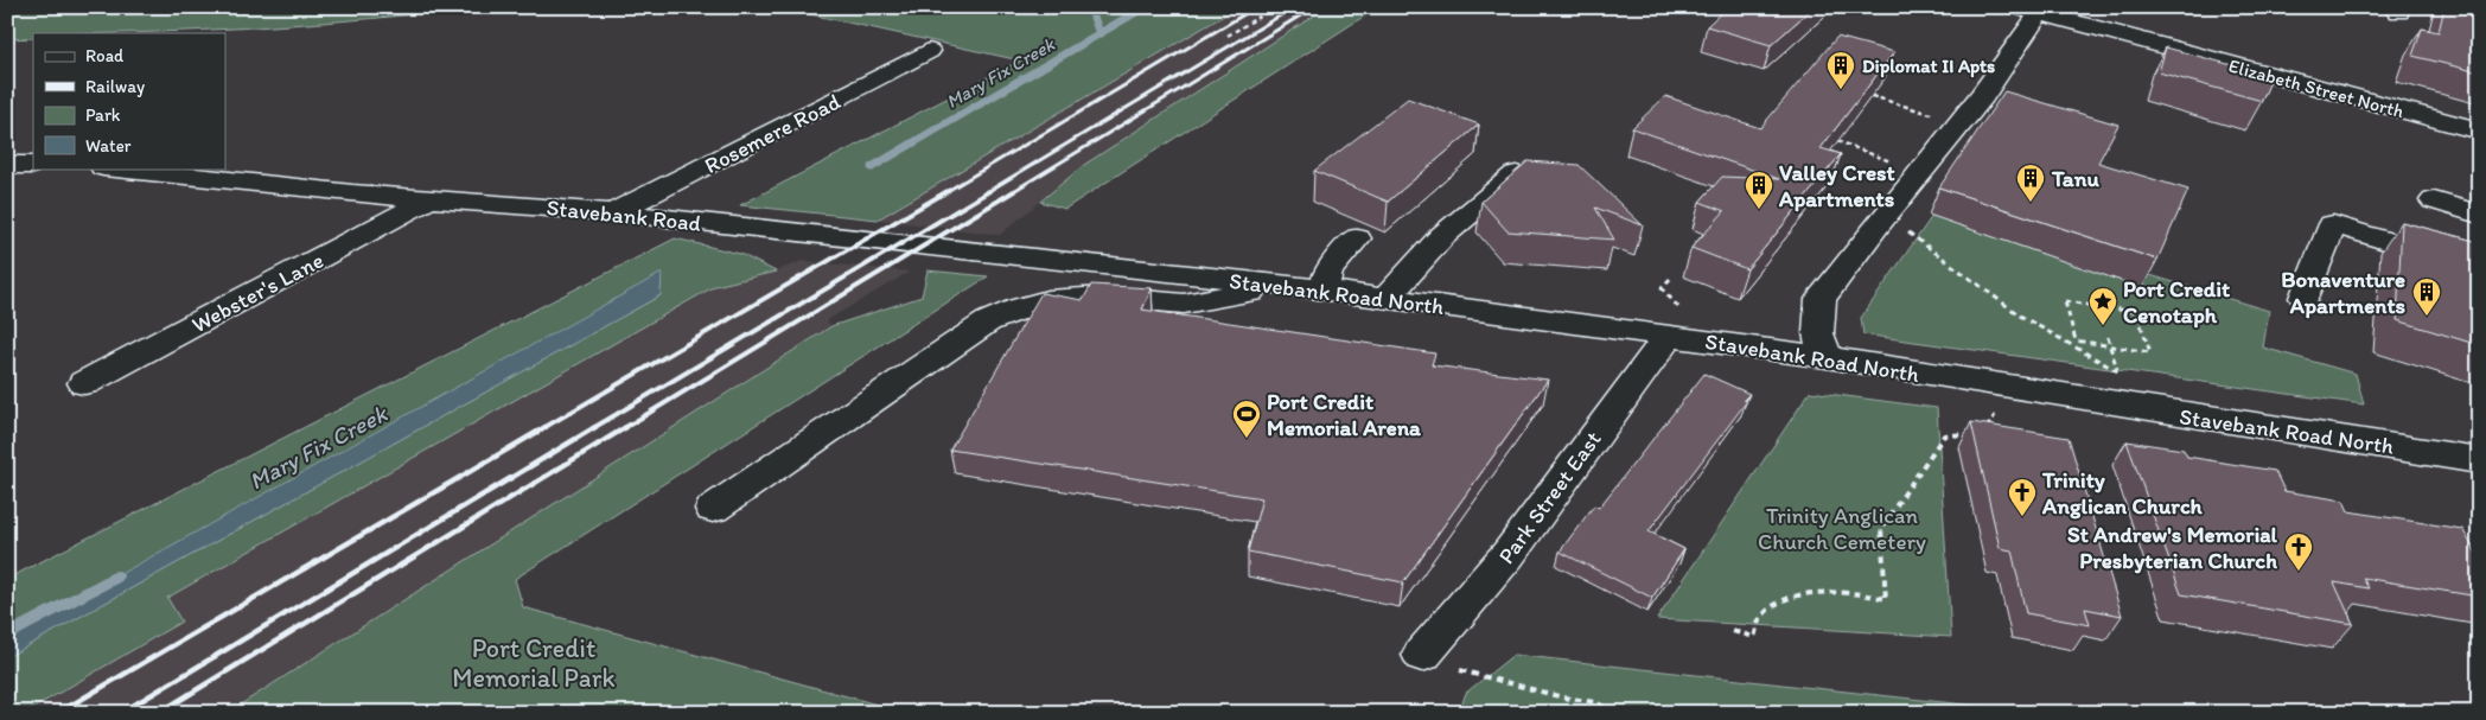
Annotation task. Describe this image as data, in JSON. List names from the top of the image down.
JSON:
{
  "streets": {
    "street": [
      "Elizabeth Street North",
      "Rosemere Road",
      "Stavebank Road",
      "Webster's Lane",
      "Stavebank Road North",
      "Park Street East"
    ]
  },
  "crossings": [
    ["Rosemere Road", "Stavebank Road"],
    ["Stavebank Road", "Webster's Lane"],
    ["Stavebank Road", "Stavebank Road North"],
    ["Stavebank Road North", "Park Street East"]
  ],
  "water": ["Mary Fix Creek"],
  "parks": ["Trinity Anglican Church Cemetery", "Port Credit Memorial Park"],
  "places": {
    "building": [
      "Diplomat II Apts",
      "Tanu",
      "Valley Crest Apartments",
      "Bonaventure Apartments"
    ],
    "place": ["Port Credit Cenotaph"],
    "sports": ["Port Credit Memorial Arena"],
    "church": ["Trinity Anglican Church", "St Andrew's Memorial Presbyterian Church"]
  },
  "legend": [
    "Road",
    "Railway",
    "Park",
    "Water"
  ]
}
